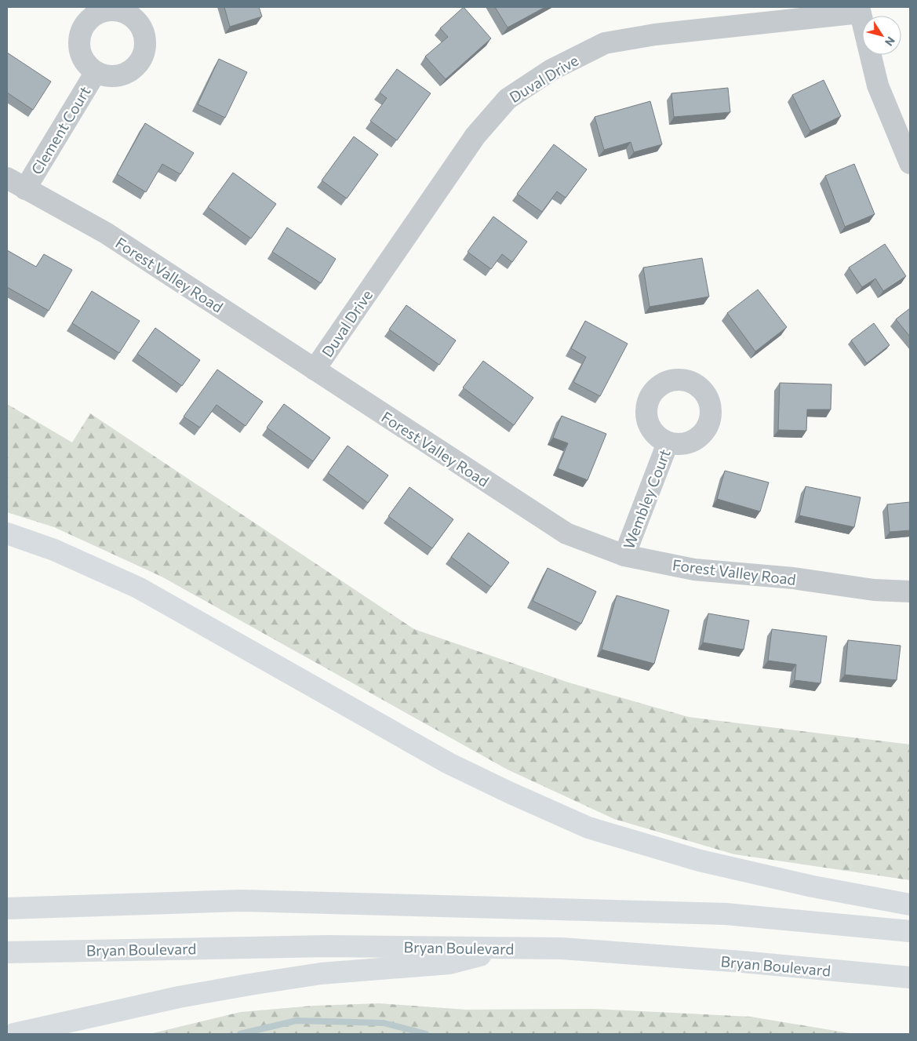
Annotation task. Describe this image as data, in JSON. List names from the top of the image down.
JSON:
{
  "streets": {
    "highway": ["Bryan Boulevard"],
    "street": [
      "Duval Drive",
      "Clement Court",
      "Forest Valley Road",
      "Wembley Court"
    ]
  },
  "crossings": [
    ["Duval Drive", "Forest Valley Road"],
    ["Clement Court", "Forest Valley Road"],
    ["Forest Valley Road", "Wembley Court"]
  ],
  "north": "bottom right"
}
